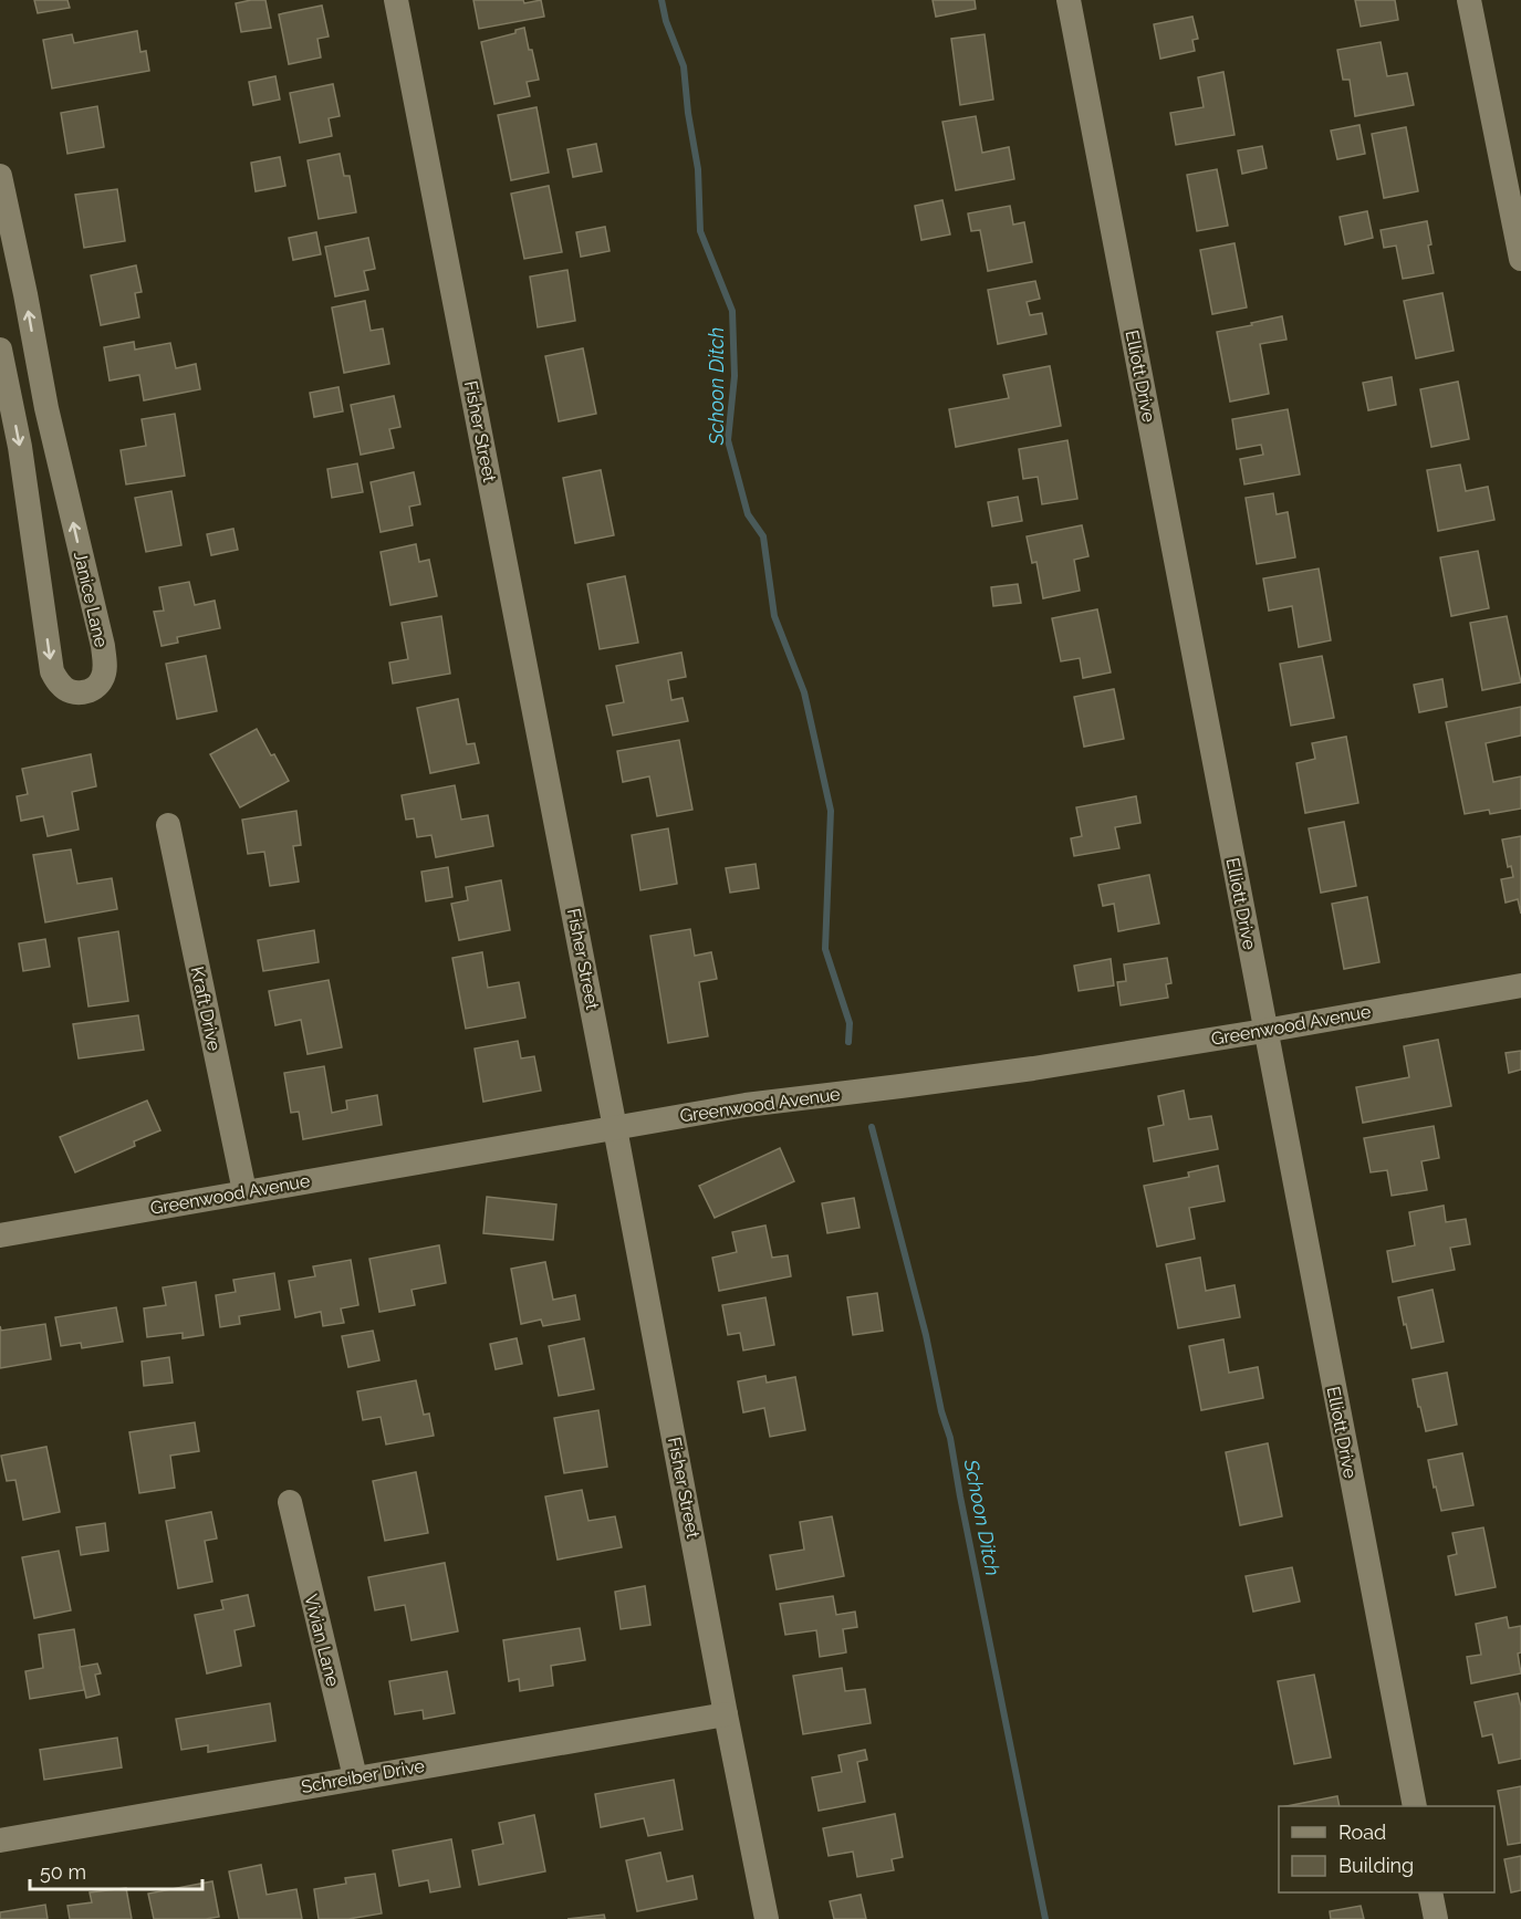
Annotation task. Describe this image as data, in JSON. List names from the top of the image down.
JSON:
{
  "streets": {
    "street": [
      "Elliott Drive",
      "Fisher Street",
      "Janice Lane",
      "Kraft Drive",
      "Greenwood Avenue",
      "Vivian Lane",
      "Schreiber Drive"
    ]
  },
  "crossings": [
    ["Elliott Drive", "Greenwood Avenue"],
    ["Fisher Street", "Greenwood Avenue"],
    ["Fisher Street", "Schreiber Drive"],
    ["Kraft Drive", "Greenwood Avenue"],
    ["Vivian Lane", "Schreiber Drive"]
  ],
  "water": ["Schoon Ditch"],
  "legend": ["Road", "Building"],
  "scale_bar": "50 m"
}
